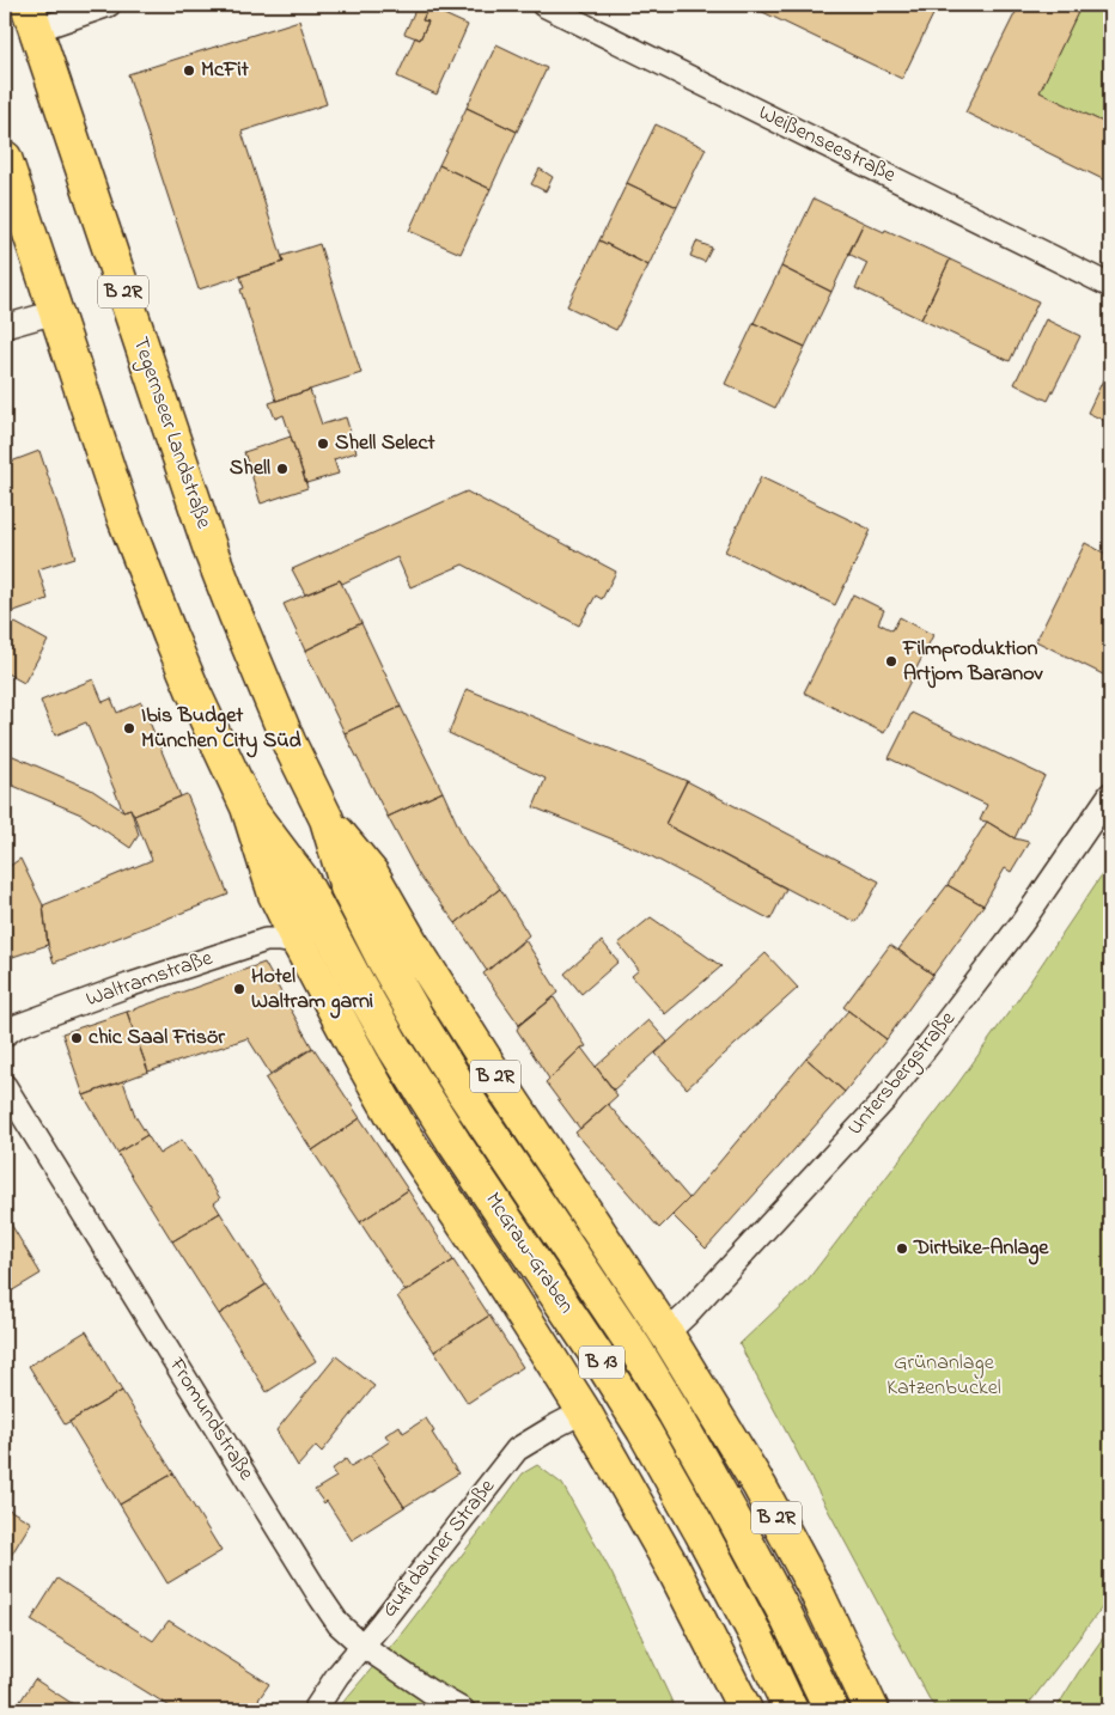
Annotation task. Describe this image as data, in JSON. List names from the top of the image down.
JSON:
{
  "streets": {
    "main road": [
      "B 2R",
      "Tegernseer Landstraße",
      "McGraw-Graben",
      "B 13"
    ],
    "street": [
      "Weißenseestraße",
      "Waltramstraße",
      "Untersbergstraße",
      "Fromundstraße",
      "Gufidauner Straße"
    ]
  },
  "crossings": [
    ["B 2R", "Tegernseer Landstraße"],
    ["B 2R", "Untersbergstraße"],
    ["B 2R", "McGraw-Graben"],
    ["Tegernseer Landstraße", "McGraw-Graben"],
    ["Fromundstraße", "Gufidauner Straße"]
  ],
  "parks": ["Grünanlage Katzenbuckel"],
  "places": [
    "McFit",
    "Shell Select",
    "Shell",
    "Filmproduktion Artjom Baranov",
    "Ibis Budget München City Süd",
    "Hotel Waltram garni",
    "chic Saal Frisör",
    "Dirtbike-Anlage"
  ]
}
